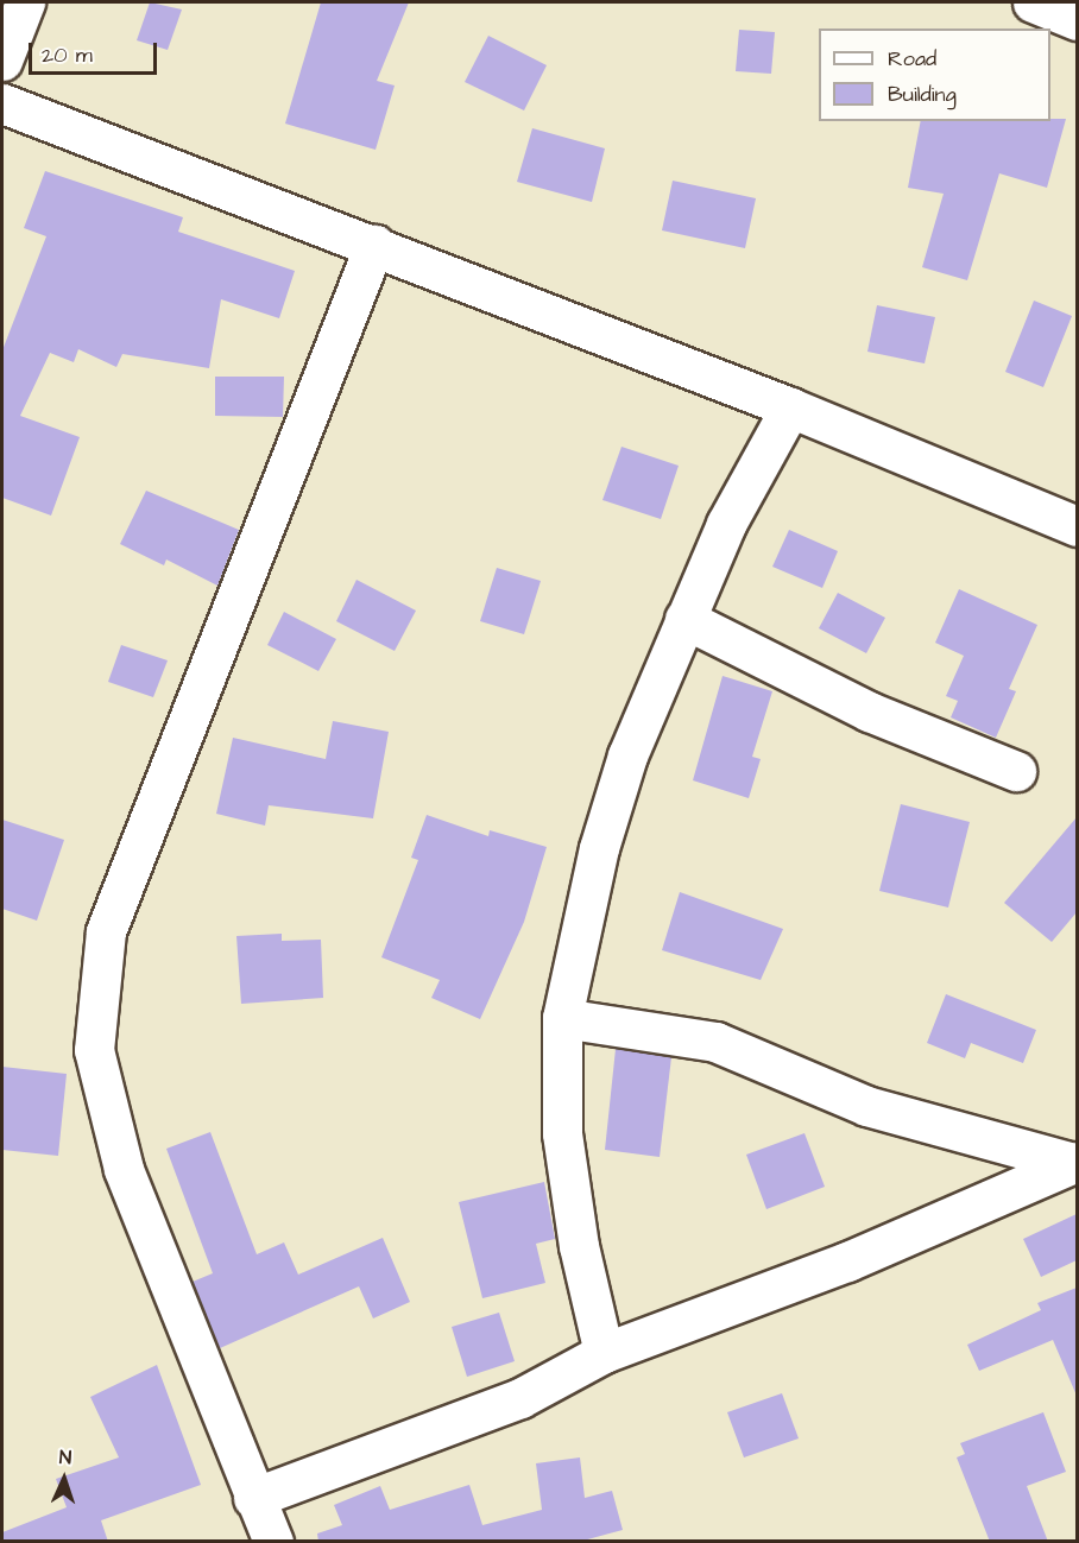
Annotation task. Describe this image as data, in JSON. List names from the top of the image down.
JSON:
{
  "legend": ["Road", "Building"],
  "scale_bar": "20 m",
  "north": "top"
}
